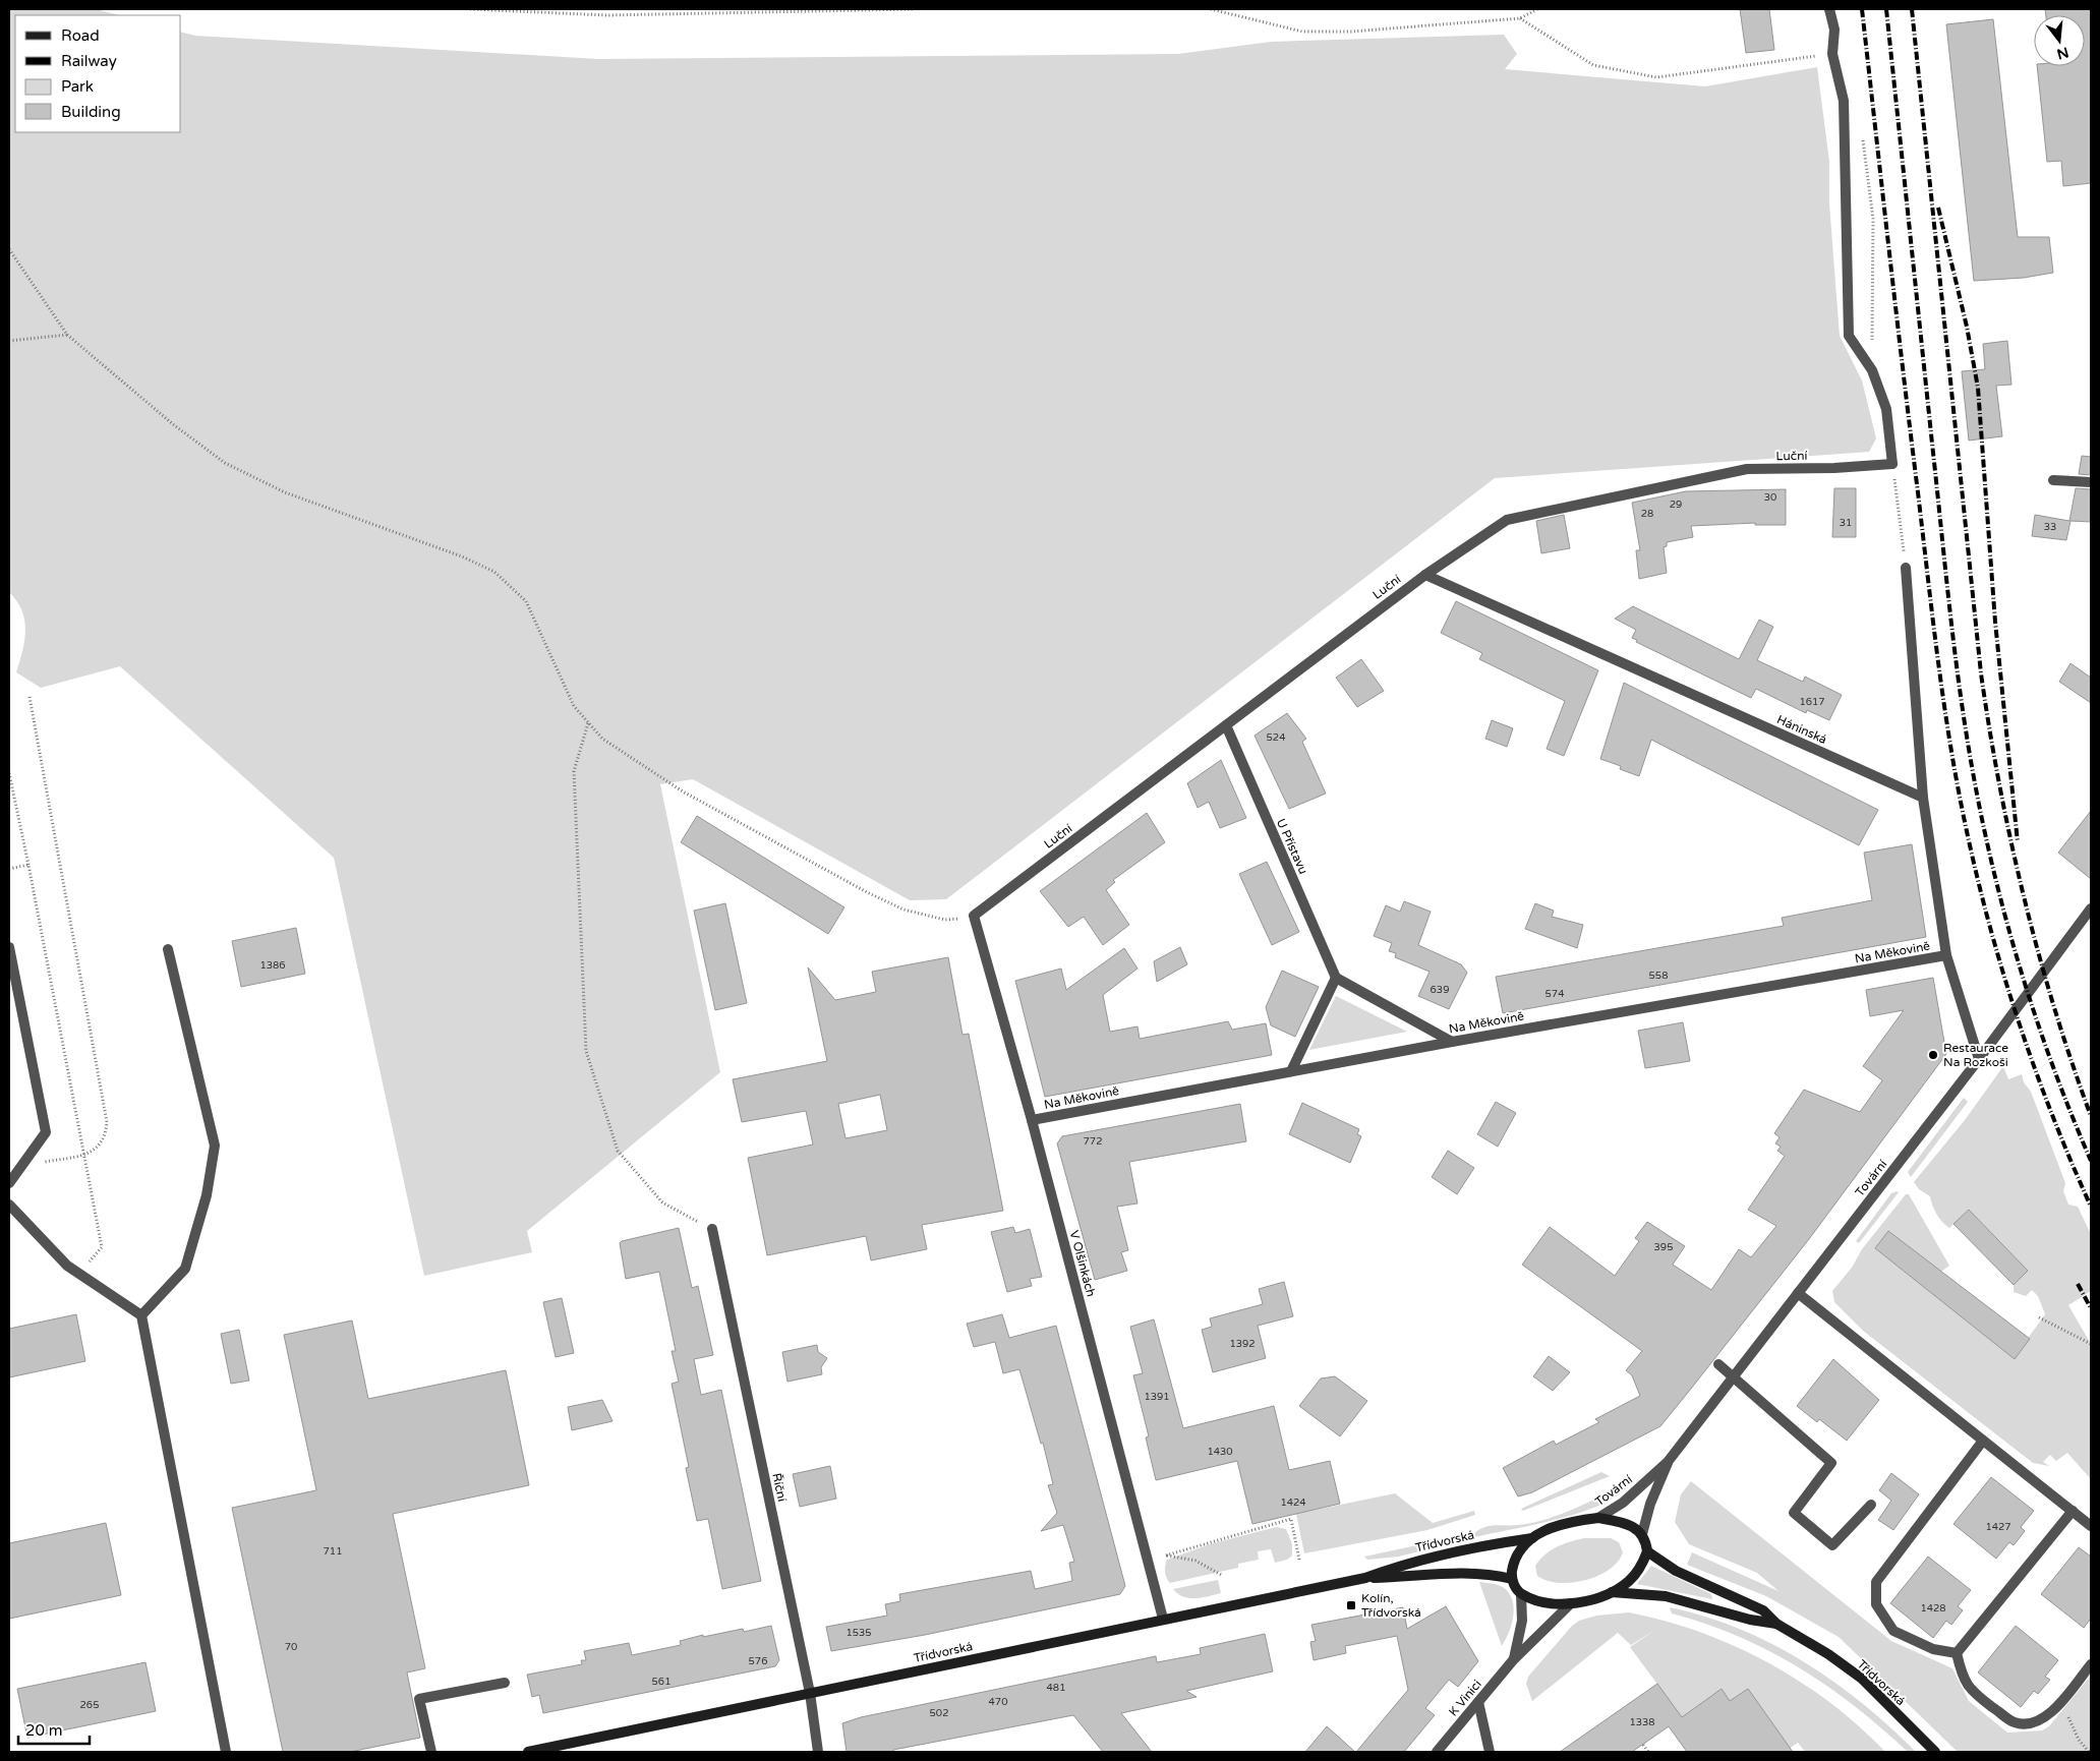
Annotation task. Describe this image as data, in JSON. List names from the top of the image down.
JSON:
{
  "streets": {
    "main road": ["Třídvorská"],
    "street": [
      "Luční",
      "Háninská",
      "U Přístavu",
      "Na Měkovině",
      "Tovární",
      "V Olšinkách",
      "Říční",
      "K Vinici"
    ]
  },
  "crossings": [
    ["Luční", "Háninská"],
    ["Luční", "U Přístavu"],
    ["Luční", "V Olšinkách"],
    ["Na Měkovině", "V Olšinkách"],
    ["Tovární", "Třídvorská"],
    ["Tovární", "K Vinici"],
    ["V Olšinkách", "Třídvorská"],
    ["Říční", "Třídvorská"],
    ["Třídvorská", "K Vinici"]
  ],
  "places": {
    "other": ["Restaurace Na Rozkoši"],
    "transit": ["Kolín, Třídvorská"]
  },
  "house_numbers": [
    "30",
    "29",
    "28",
    "31",
    "33",
    "1617",
    "524",
    "1386",
    "558",
    "639",
    "574",
    "772",
    "395",
    "1392",
    "1391",
    "1430",
    "1424",
    "1427",
    "711",
    "1428",
    "1535",
    "70",
    "576",
    "561",
    "481",
    "470",
    "265",
    "502",
    "1338"
  ],
  "legend": [
    "Road",
    "Railway",
    "Park",
    "Building"
  ],
  "scale_bar": "20 m",
  "north": "bottom"
}
